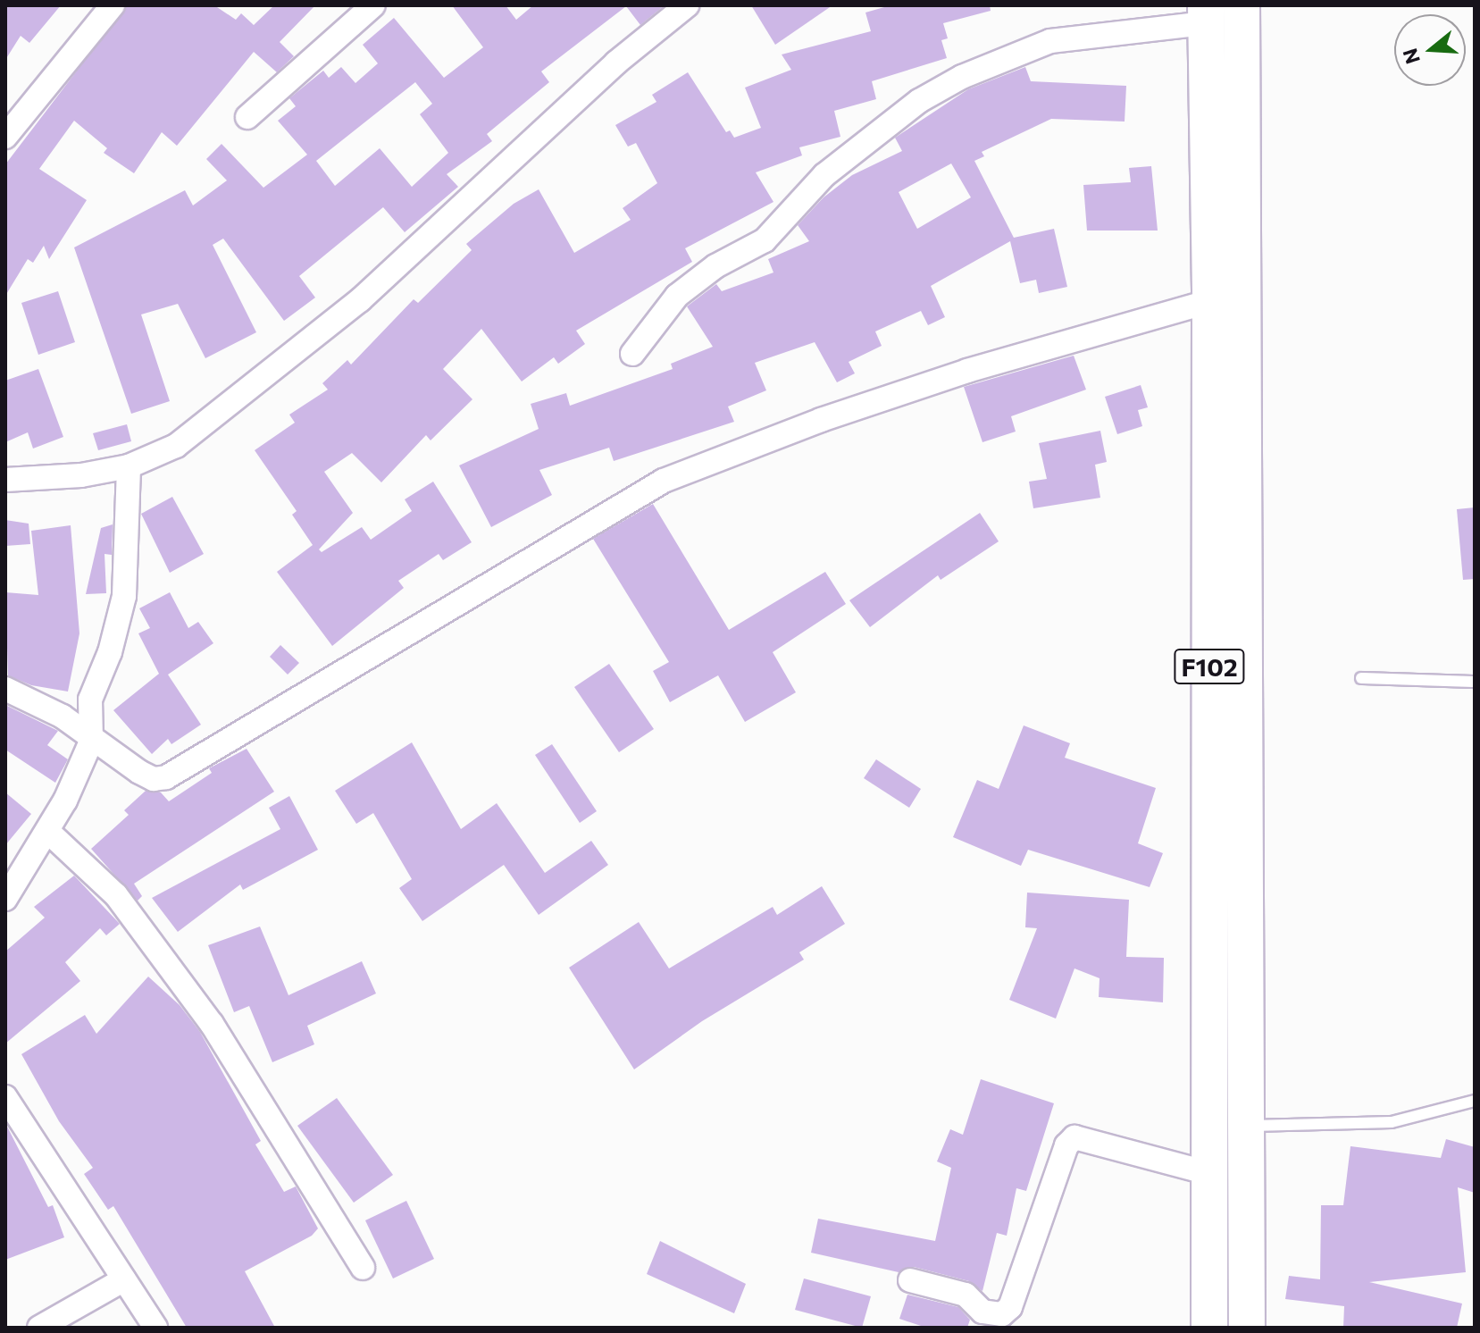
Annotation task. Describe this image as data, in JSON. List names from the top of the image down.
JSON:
{
  "streets": {
    "main road": ["F102"]
  },
  "north": "left"
}
